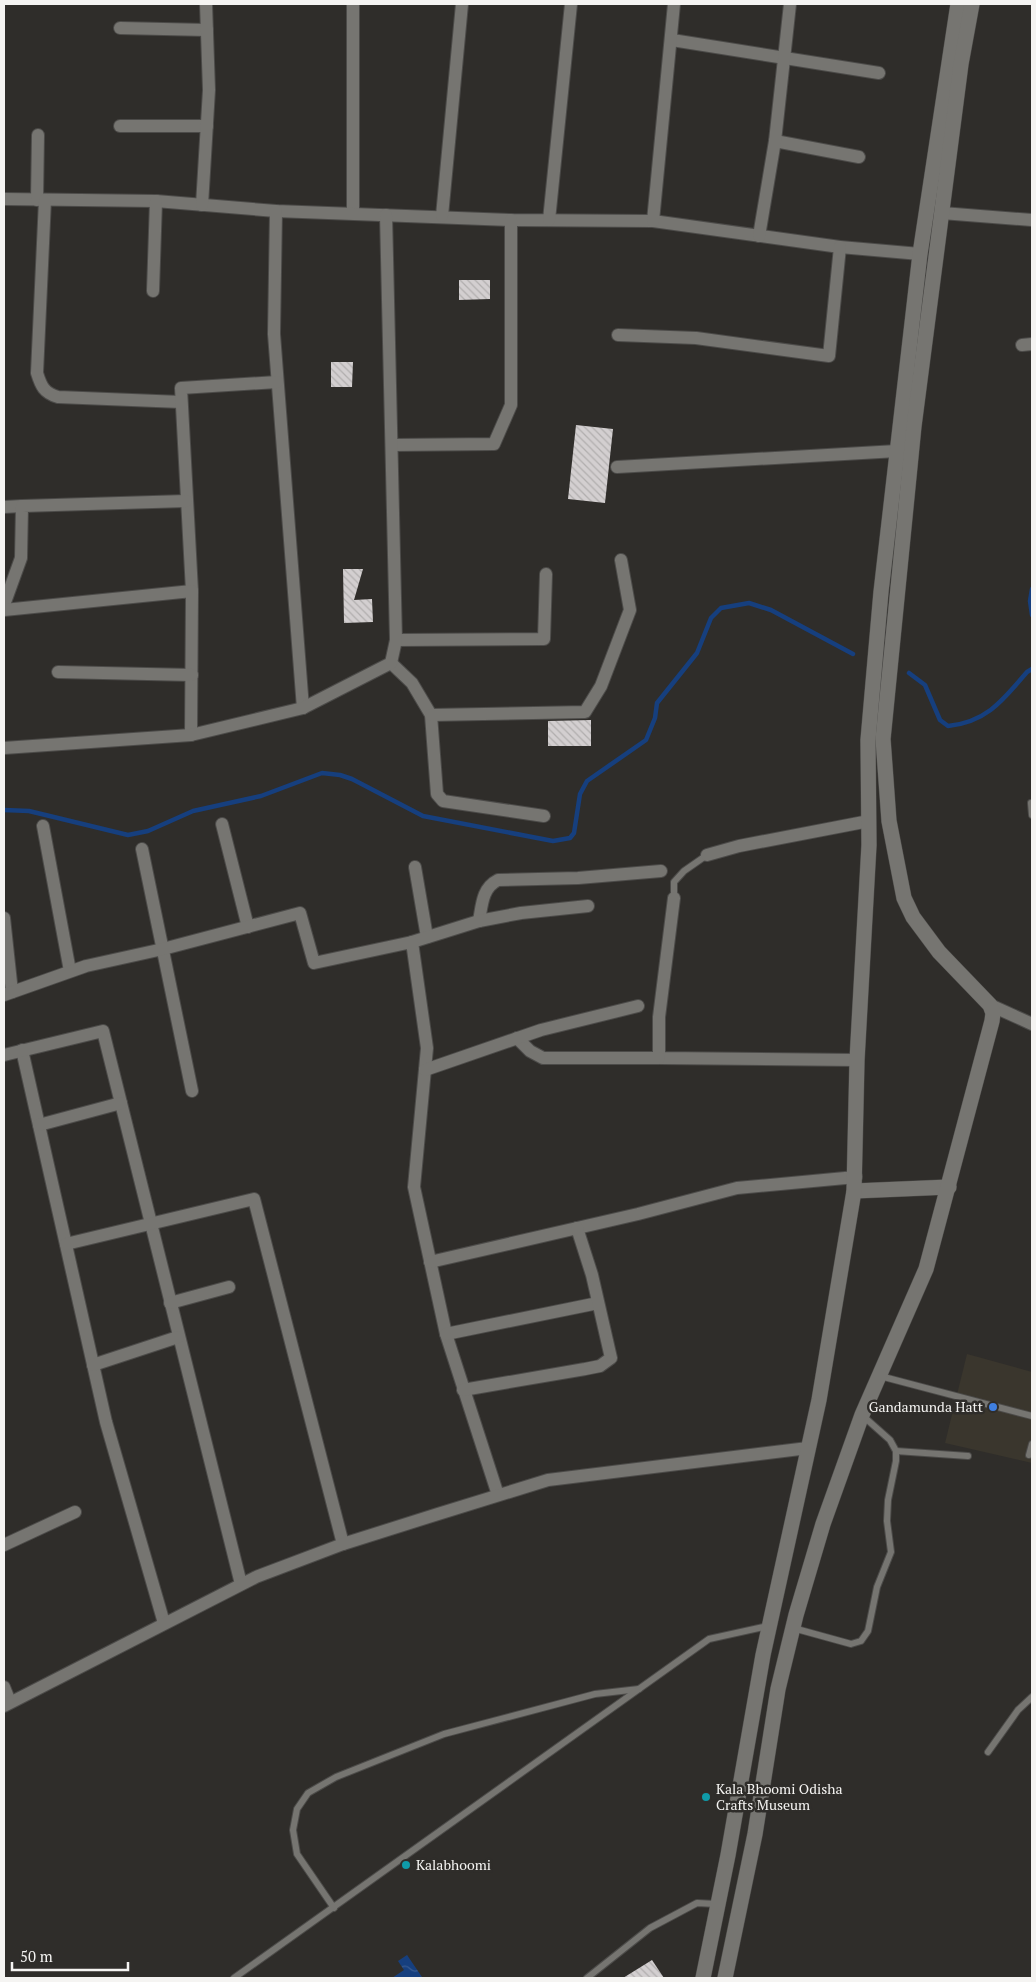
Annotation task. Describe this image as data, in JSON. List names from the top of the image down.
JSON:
{
  "places": ["Gandamunda Hatt", "Kala Bhoomi Odisha Crafts Museum", "Kalabhoomi"],
  "scale_bar": "50 m"
}
